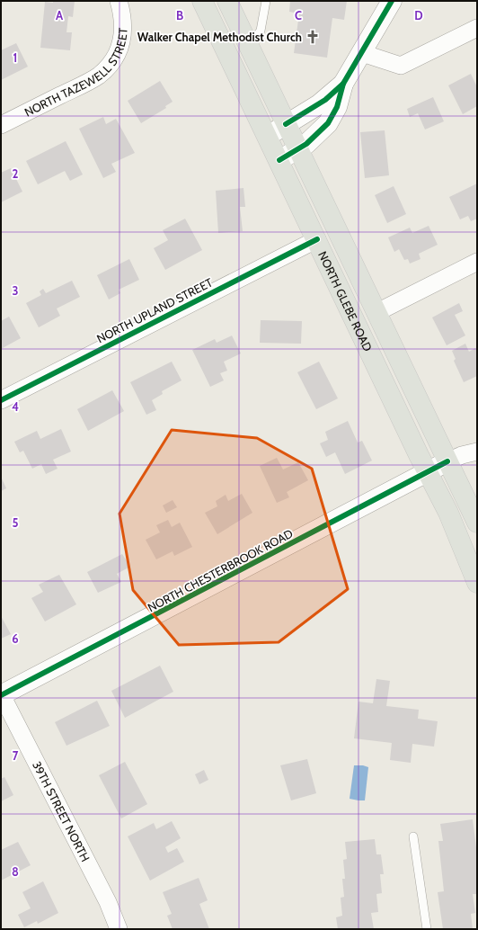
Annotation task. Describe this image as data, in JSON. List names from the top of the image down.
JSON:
{
  "streets": {
    "main road": ["NORTH GLEBE ROAD"],
    "street": [
      "NORTH TAZEWELL STREET",
      "NORTH UPLAND STREET",
      "NORTH CHESTERBROOK ROAD",
      "39TH STREET NORTH"
    ]
  },
  "crossings": [
    ["NORTH GLEBE ROAD", "NORTH UPLAND STREET"],
    ["NORTH GLEBE ROAD", "NORTH CHESTERBROOK ROAD"],
    ["NORTH CHESTERBROOK ROAD", "39TH STREET NORTH"]
  ],
  "places": {
    "church": ["Walker Chapel Methodist Church"]
  },
  "grid": {
    "columns": [
      "A",
      "B",
      "C",
      "D"
    ],
    "rows": [
      "1",
      "2",
      "3",
      "4",
      "5",
      "6",
      "7",
      "8"
    ]
  }
}
